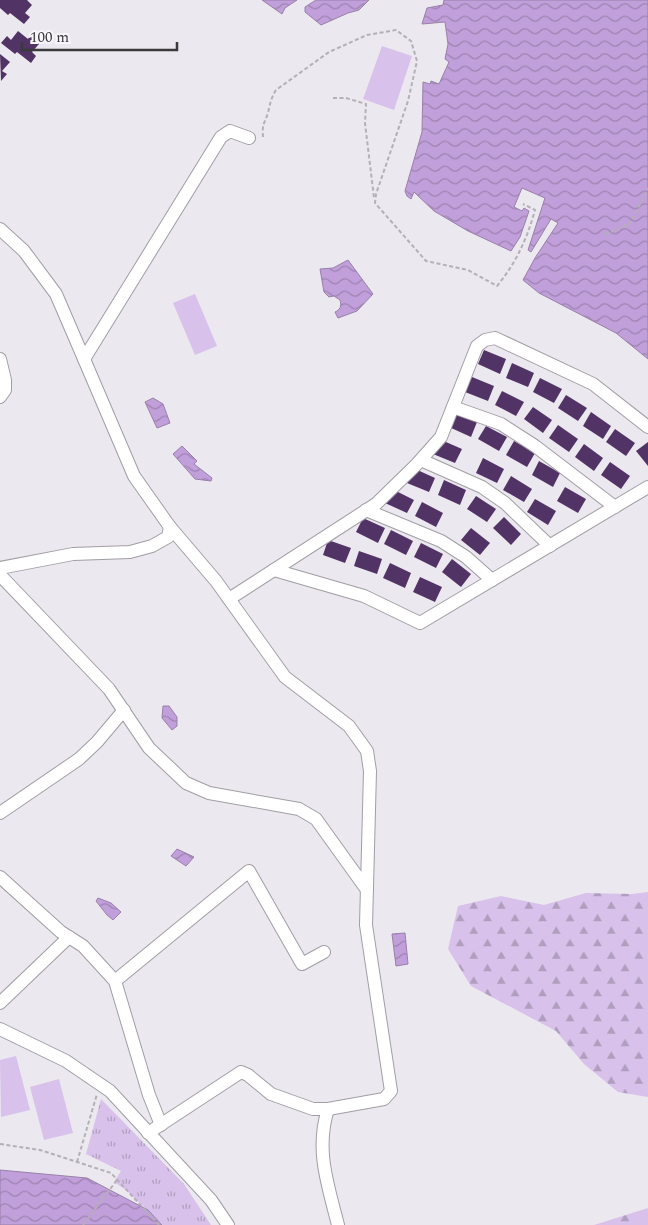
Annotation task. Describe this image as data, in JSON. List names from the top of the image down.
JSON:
{
  "scale_bar": "100 m"
}
